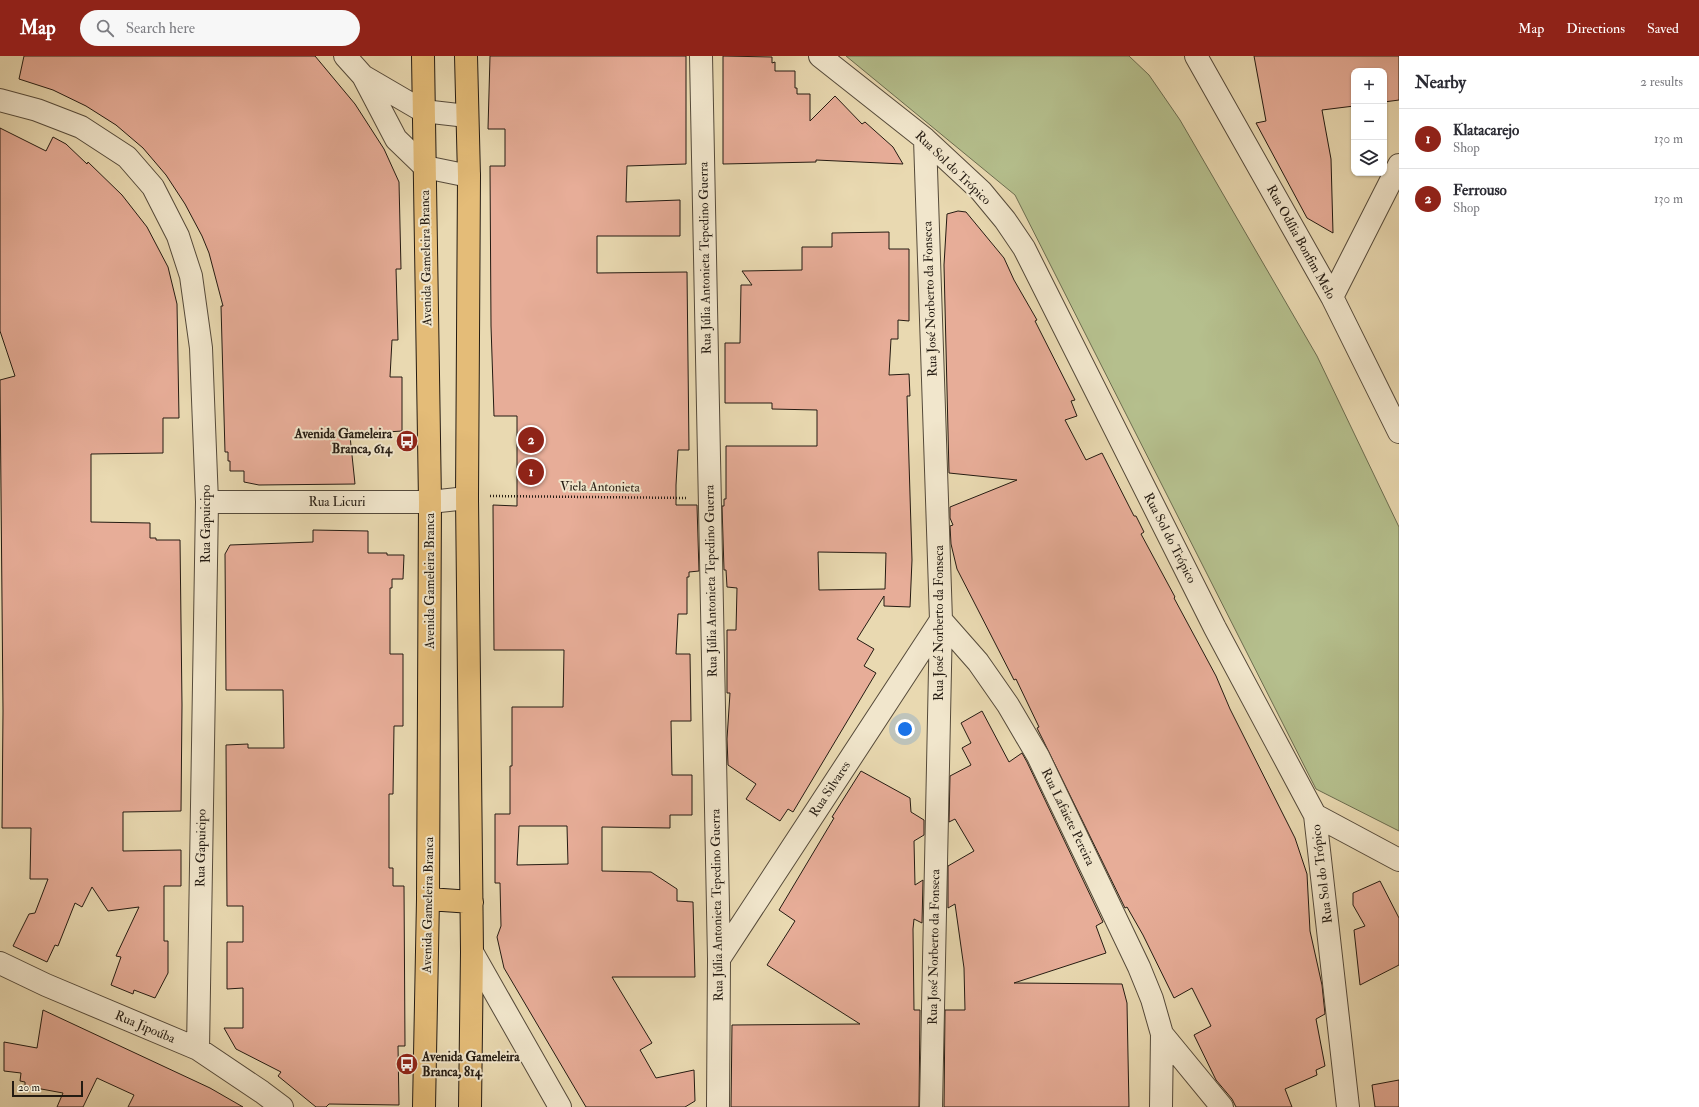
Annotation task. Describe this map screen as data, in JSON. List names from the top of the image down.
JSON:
{
  "streets": {
    "main road": ["Avenida Gameleira Branca"],
    "street": [
      "Rua Sol do Trópico",
      "Rua Odília Bonfim Melo",
      "Rua Júlia Antonieta Tepedino Guerra",
      "Rua José Norberto da Fonseca",
      "Rua Licuri",
      "Rua Gapuicipo",
      "Rua Silvares",
      "Rua Lafaiete Pereira",
      "Rua Jipoúba"
    ],
    "path": ["Viela Antonieta"]
  },
  "crossings": [
    ["Rua Sol do Trópico", "Rua José Norberto da Fonseca"],
    ["Avenida Gameleira Branca", "Rua Licuri"],
    ["Rua Júlia Antonieta Tepedino Guerra", "Viela Antonieta"],
    ["Rua Júlia Antonieta Tepedino Guerra", "Rua Silvares"],
    ["Rua José Norberto da Fonseca", "Rua Silvares"],
    ["Rua José Norberto da Fonseca", "Rua Lafaiete Pereira"],
    ["Viela Antonieta", "Rua Licuri"],
    ["Rua Licuri", "Rua Gapuicipo"],
    ["Rua Gapuicipo", "Rua Jipoúba"],
    ["Rua Silvares", "Rua Lafaiete Pereira"]
  ],
  "places": {
    "bus stop": ["Avenida Gameleira Branca, 614", "Avenida Gameleira Branca, 814"]
  },
  "scale_bar": "20 m",
  "page": {
    "header": "Map",
    "search": "Search here",
    "nav": ["Map", "Directions", "Saved"],
    "heading": ["Nearby", "2 results"],
    "map_buttons": ["+", "−"],
    "list": [
      {
        "mark": "1",
        "name": "Klatacarejo",
        "note": "Shop",
        "value": "130 m"
      },
      {
        "mark": "2",
        "name": "Ferrouso",
        "note": "Shop",
        "value": "130 m"
      }
    ],
    "pins": ["2", "1"],
    "scale": "20 m"
  }
}
